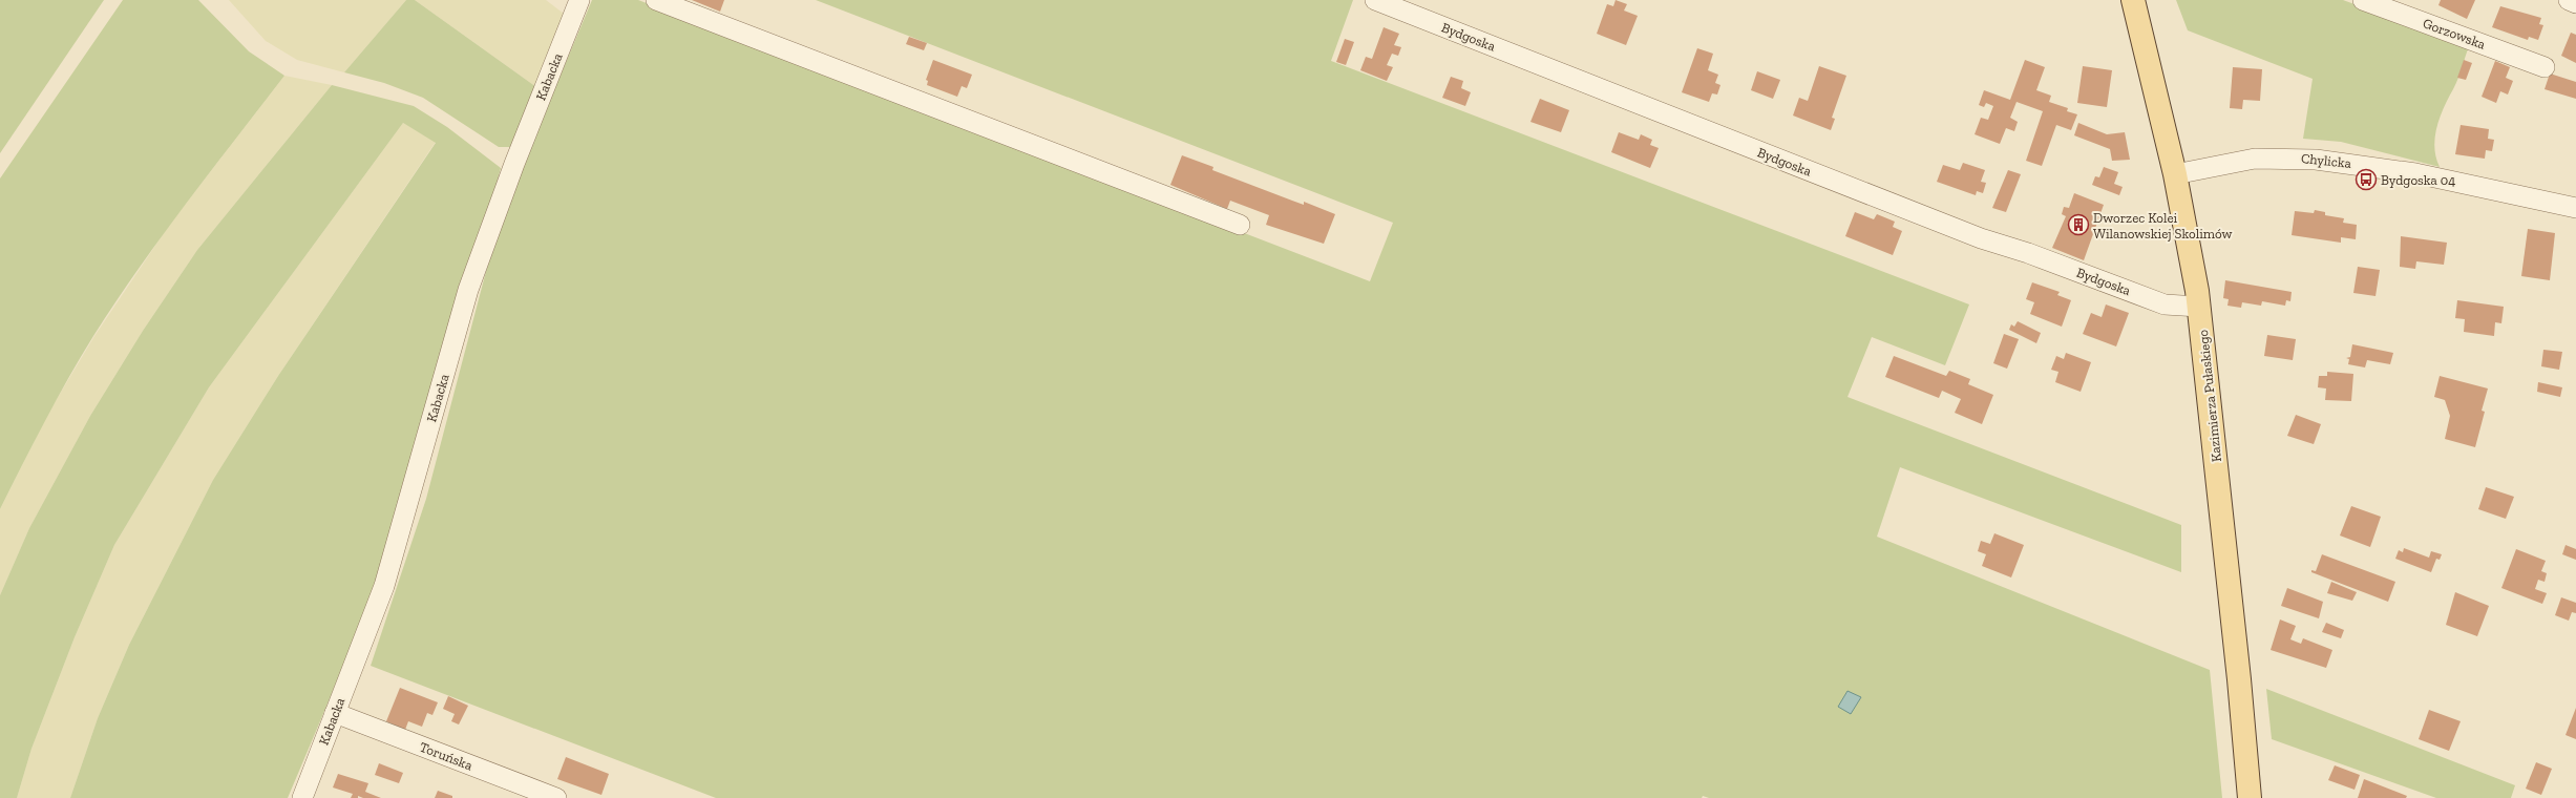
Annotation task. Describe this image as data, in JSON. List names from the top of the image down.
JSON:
{
  "streets": {
    "main road": ["Kazimierza Pułaskiego"],
    "street": [
      "Gorzowska",
      "Bydgoska",
      "Kabacka",
      "Chylicka",
      "Toruńska"
    ]
  },
  "crossings": [
    ["Bydgoska", "Kazimierza Pułaskiego"],
    ["Kabacka", "Toruńska"],
    ["Chylicka", "Kazimierza Pułaskiego"]
  ],
  "places": {
    "bus stop": ["Bydgoska 04"],
    "building": ["Dworzec Kolei Wilanowskiej Skolimów"]
  }
}
